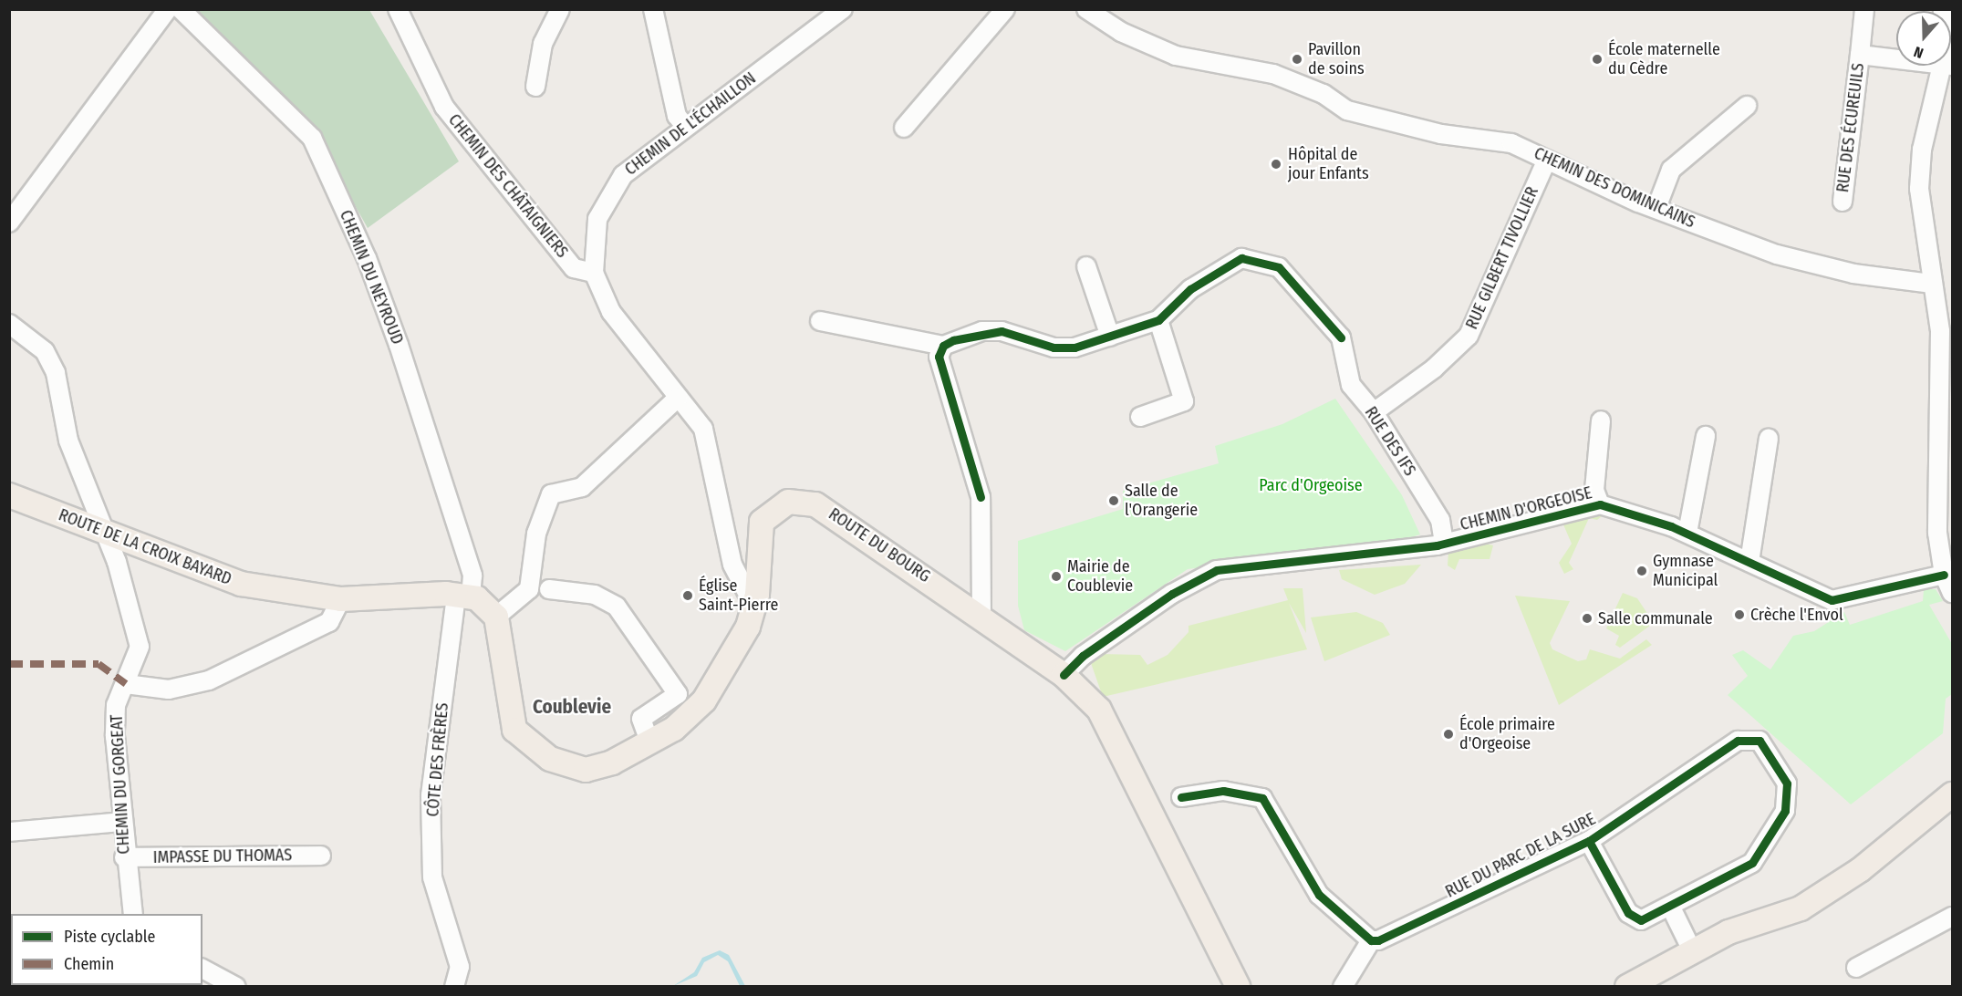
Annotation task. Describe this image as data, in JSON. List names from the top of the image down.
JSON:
{
  "streets": {
    "main road": ["ROUTE DU BOURG", "ROUTE DE LA CROIX BAYARD"],
    "street": [
      "CHEMIN DE L'ÉCHAILLON",
      "RUE DES ÉCUREUILS",
      "CHEMIN DES CHÂTAIGNIERS",
      "CHEMIN DES DOMINICAINS",
      "RUE GILBERT TIVOLLIER",
      "CHEMIN DU NEYROUD",
      "RUE DES IFS",
      "CHEMIN D'ORGEOISE",
      "CÔTE DES FRÈRES",
      "CHEMIN DU GORGEAT",
      "RUE DU PARC DE LA SURE",
      "IMPASSE DU THOMAS"
    ]
  },
  "crossings": [
    ["CHEMIN DE L'ÉCHAILLON", "CHEMIN DES CHÂTAIGNIERS"],
    ["CHEMIN DES DOMINICAINS", "RUE GILBERT TIVOLLIER"],
    ["RUE GILBERT TIVOLLIER", "RUE DES IFS"],
    ["CHEMIN DU NEYROUD", "ROUTE DE LA CROIX BAYARD"],
    ["CHEMIN DU NEYROUD", "CÔTE DES FRÈRES"],
    ["RUE DES IFS", "CHEMIN D'ORGEOISE"],
    ["CHEMIN D'ORGEOISE", "ROUTE DU BOURG"],
    ["ROUTE DE LA CROIX BAYARD", "CÔTE DES FRÈRES"],
    ["ROUTE DE LA CROIX BAYARD", "CHEMIN DU GORGEAT"],
    ["CHEMIN DU GORGEAT", "IMPASSE DU THOMAS"]
  ],
  "districts": ["Coublevie"],
  "parks": ["Parc d'Orgeoise"],
  "places": [
    "Pavillon de soins",
    "École maternelle du Cèdre",
    "Hôpital de jour Enfants",
    "Salle de l'Orangerie",
    "Gymnase Municipal",
    "Mairie de Coublevie",
    "Église Saint-Pierre",
    "Crèche l'Envol",
    "Salle communale",
    "École primaire d'Orgeoise"
  ],
  "legend": ["Piste cyclable", "Chemin"],
  "north": "bottom"
}
